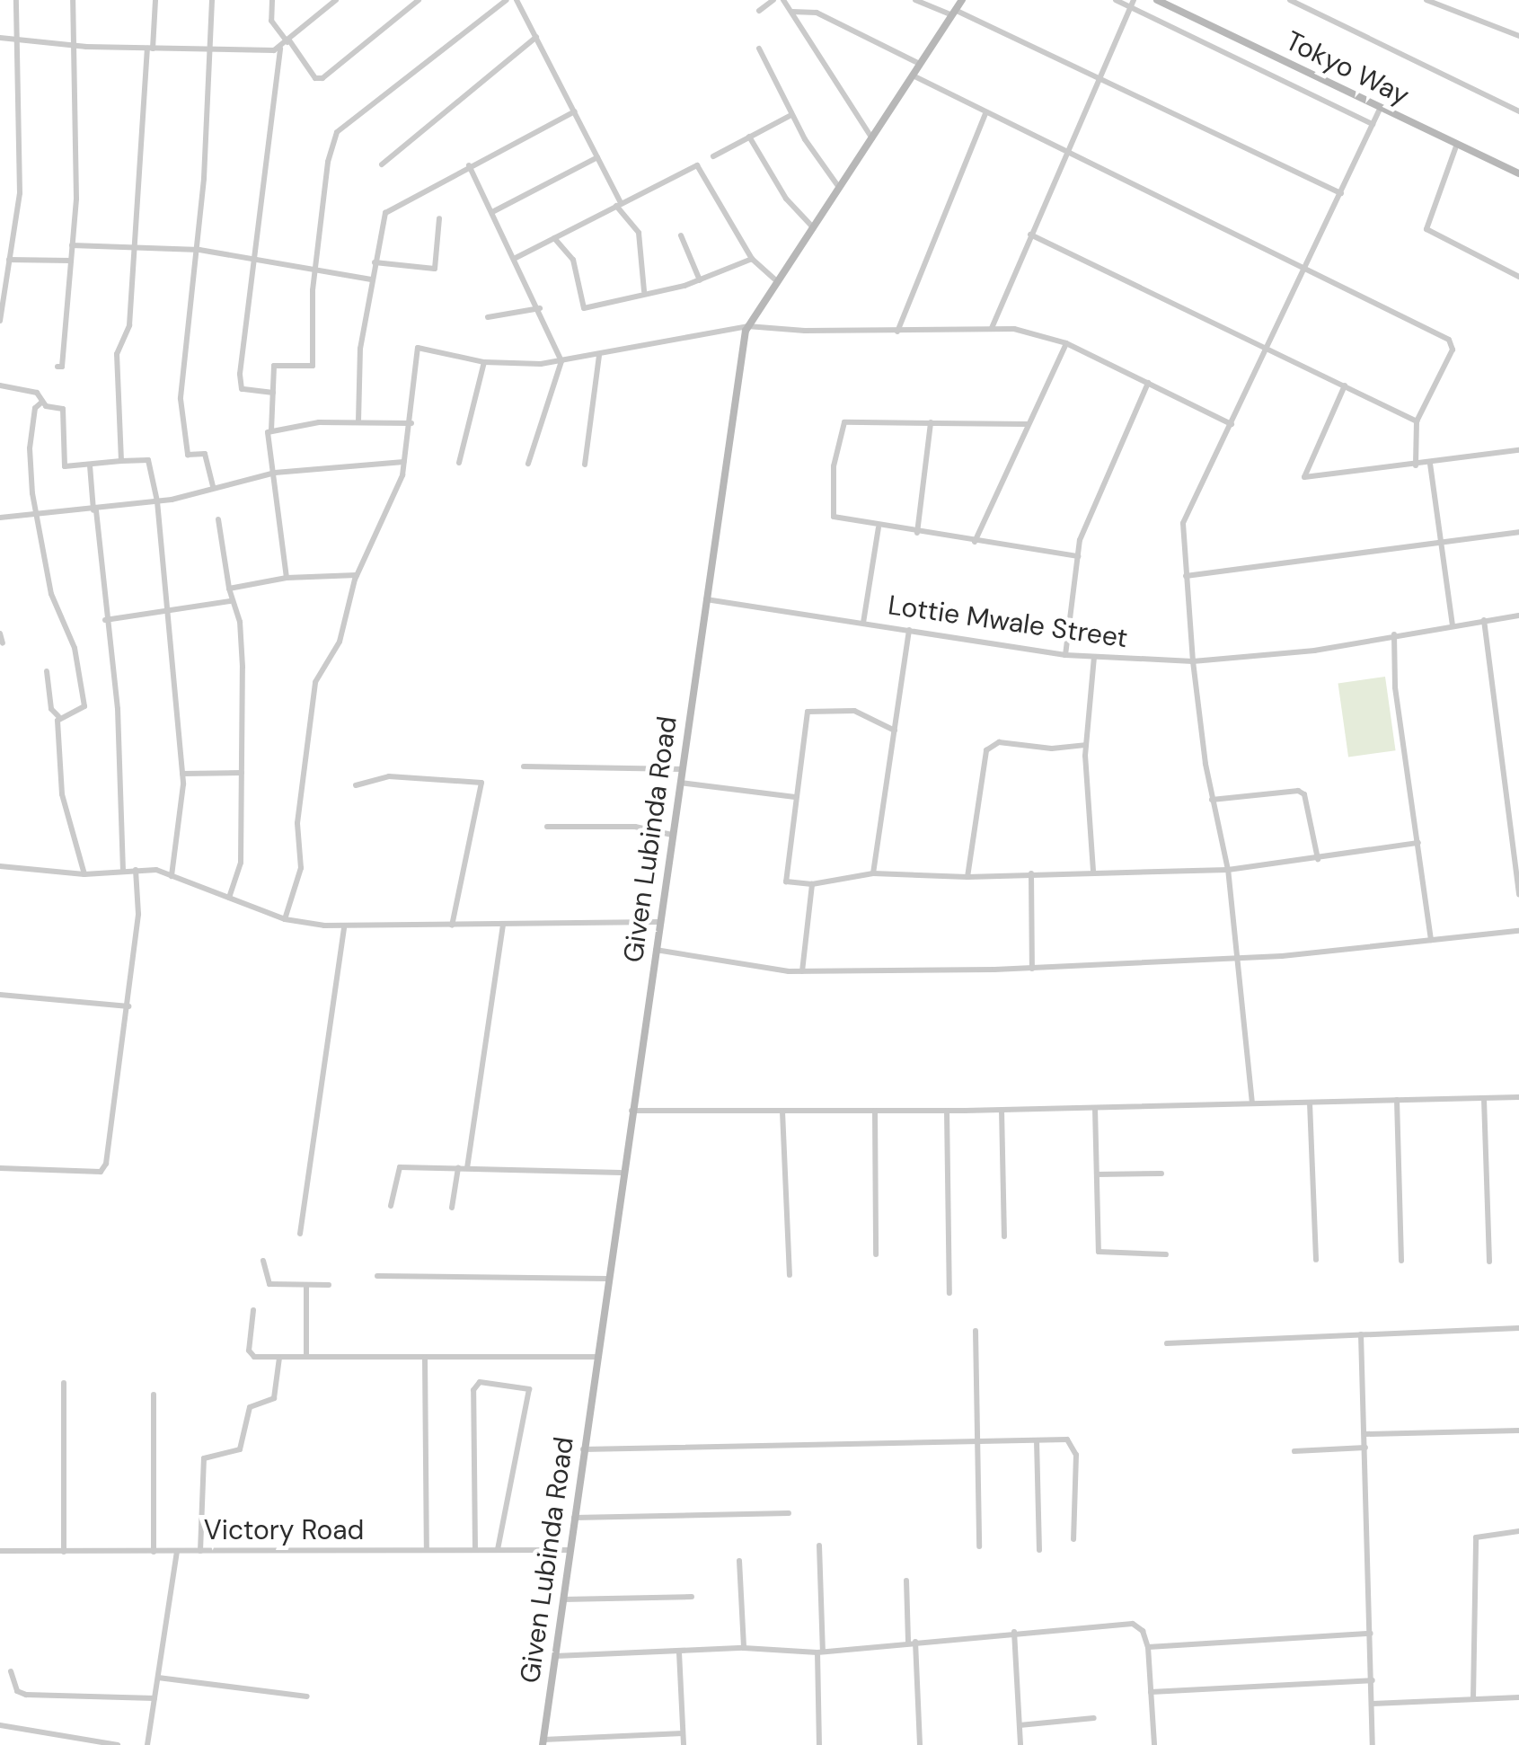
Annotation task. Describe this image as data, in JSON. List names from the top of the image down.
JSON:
{
  "streets": {
    "street": [
      "Tokyo Way",
      "Lottie Mwale Street",
      "Given Lubinda Road",
      "Victory Road"
    ]
  },
  "crossings": [
    ["Lottie Mwale Street", "Given Lubinda Road"],
    ["Given Lubinda Road", "Victory Road"]
  ]
}
